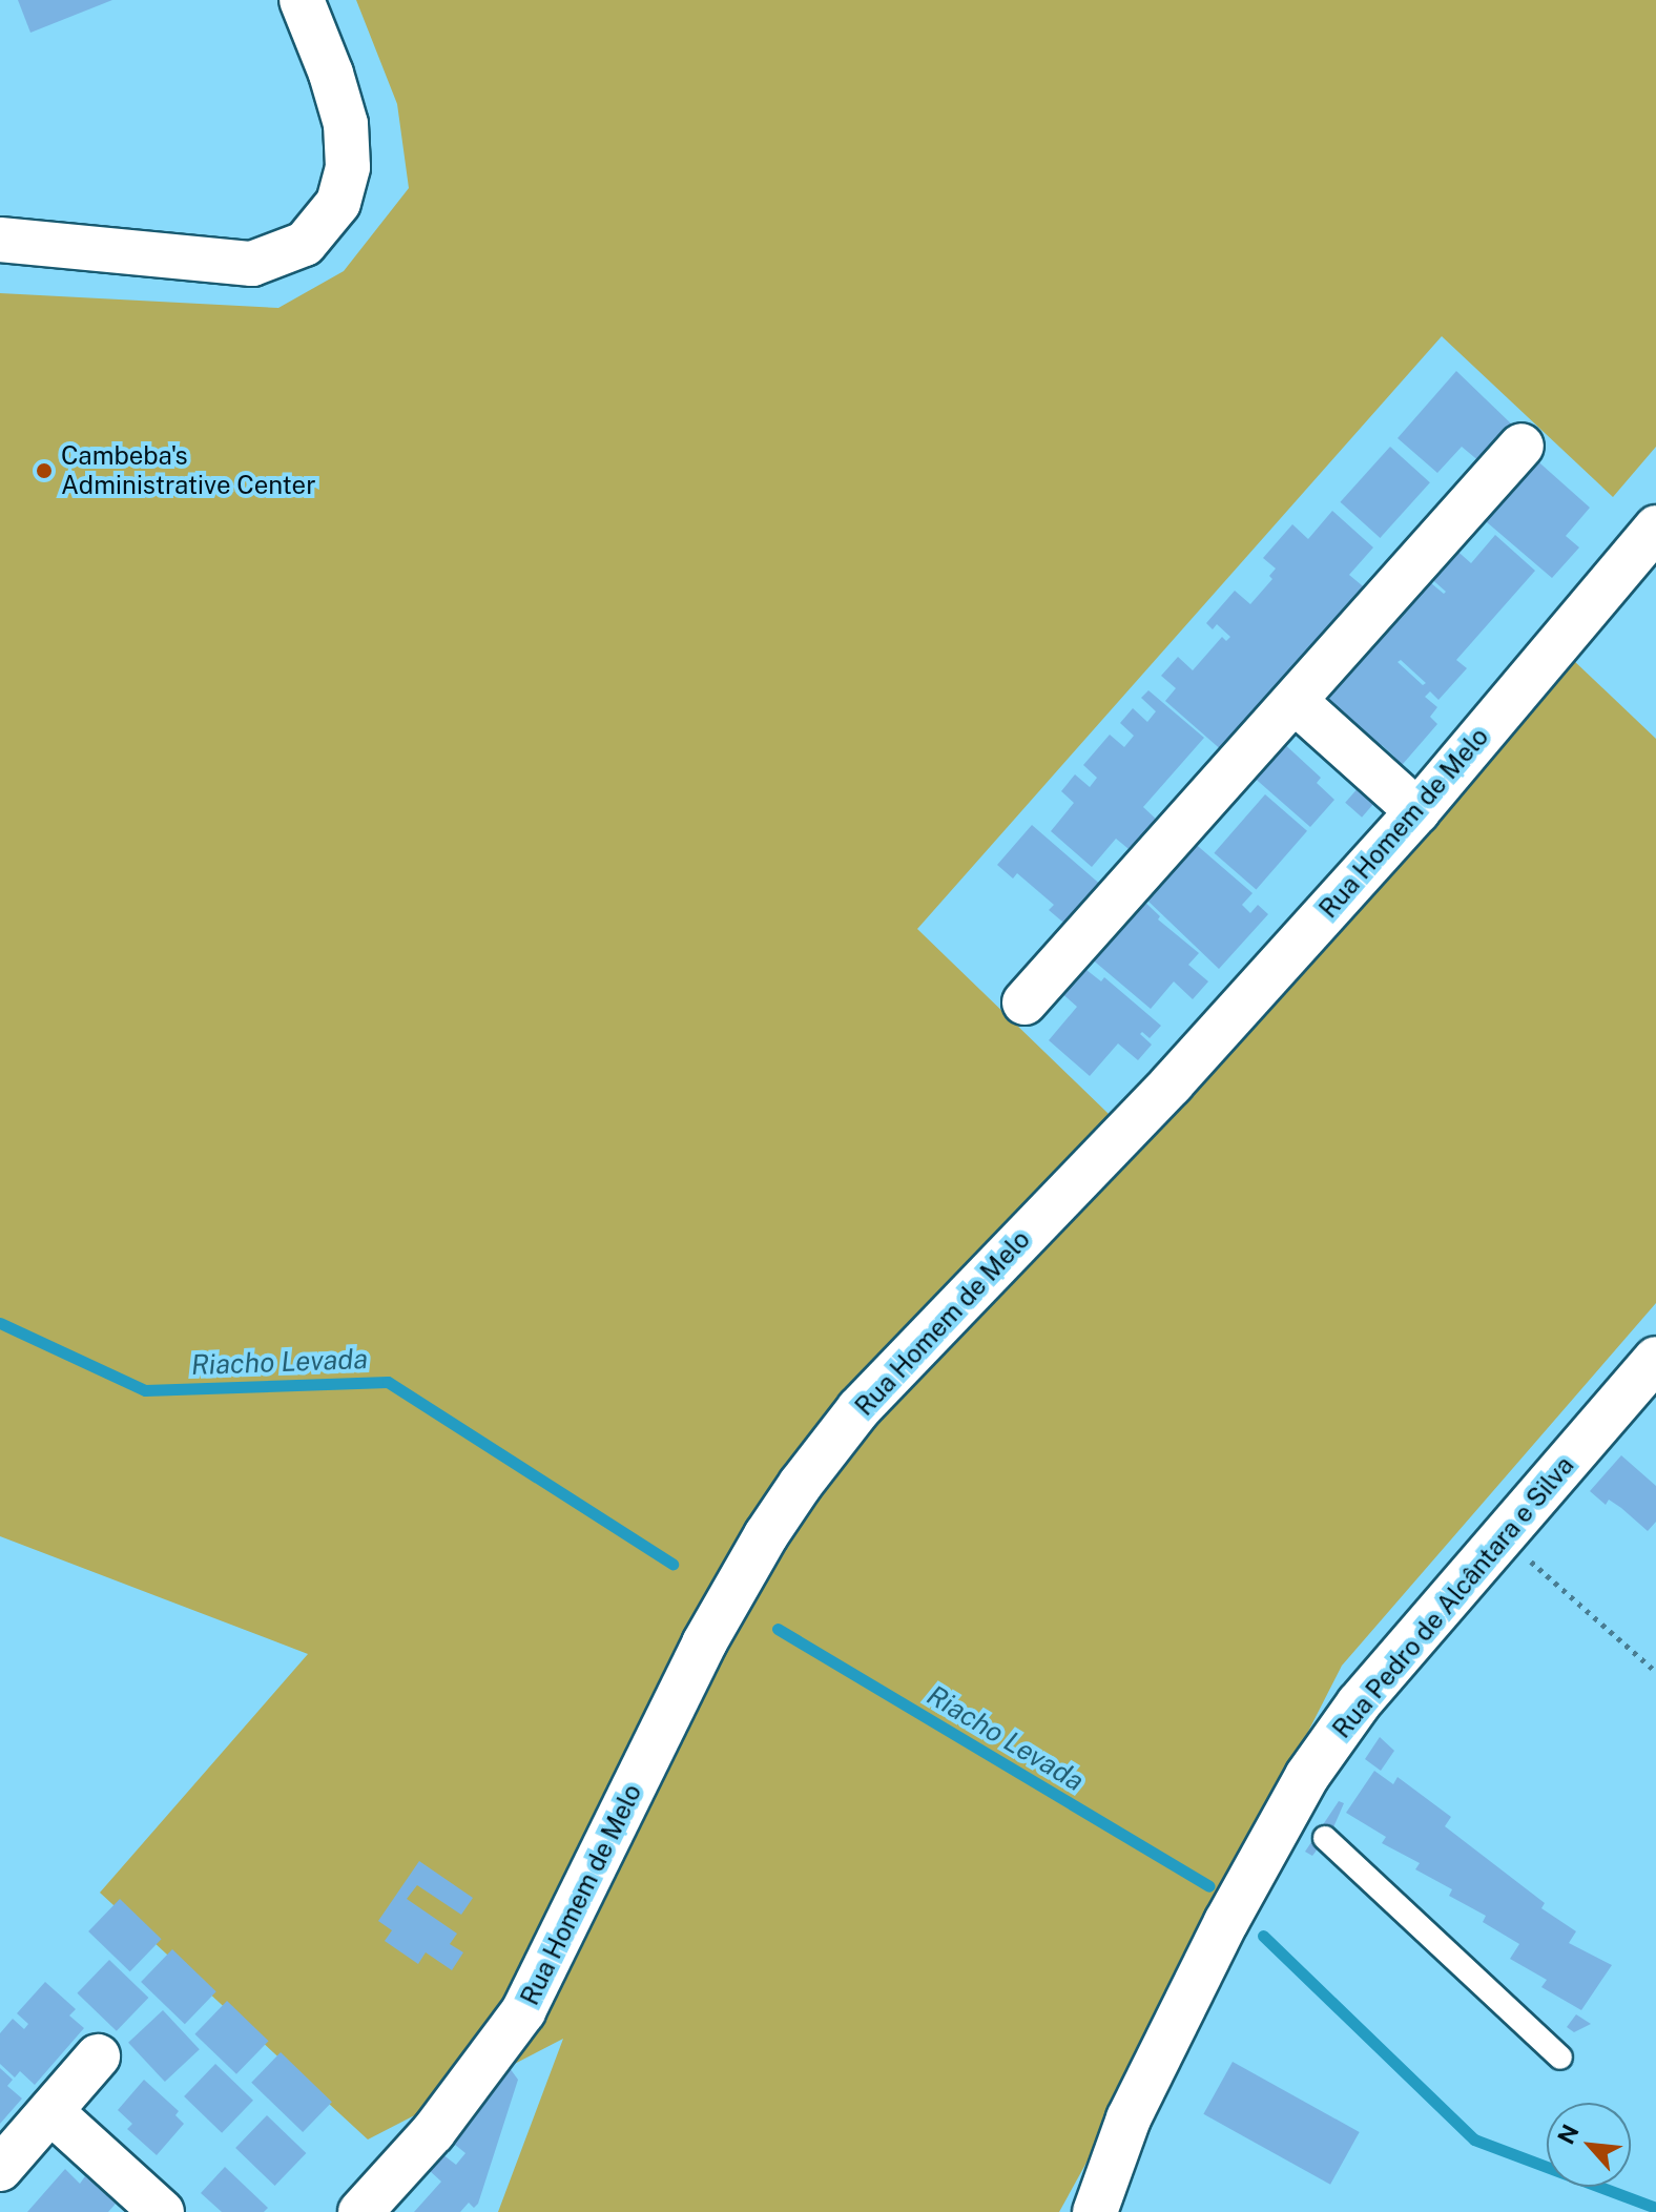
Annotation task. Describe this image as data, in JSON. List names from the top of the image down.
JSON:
{
  "streets": {
    "street": ["Rua Homem de Melo", "Rua Pedro de Alcântara e Silva"]
  },
  "water": ["Riacho Levada"],
  "places": ["Cambeba's Administrative Center"],
  "north": "top left"
}
